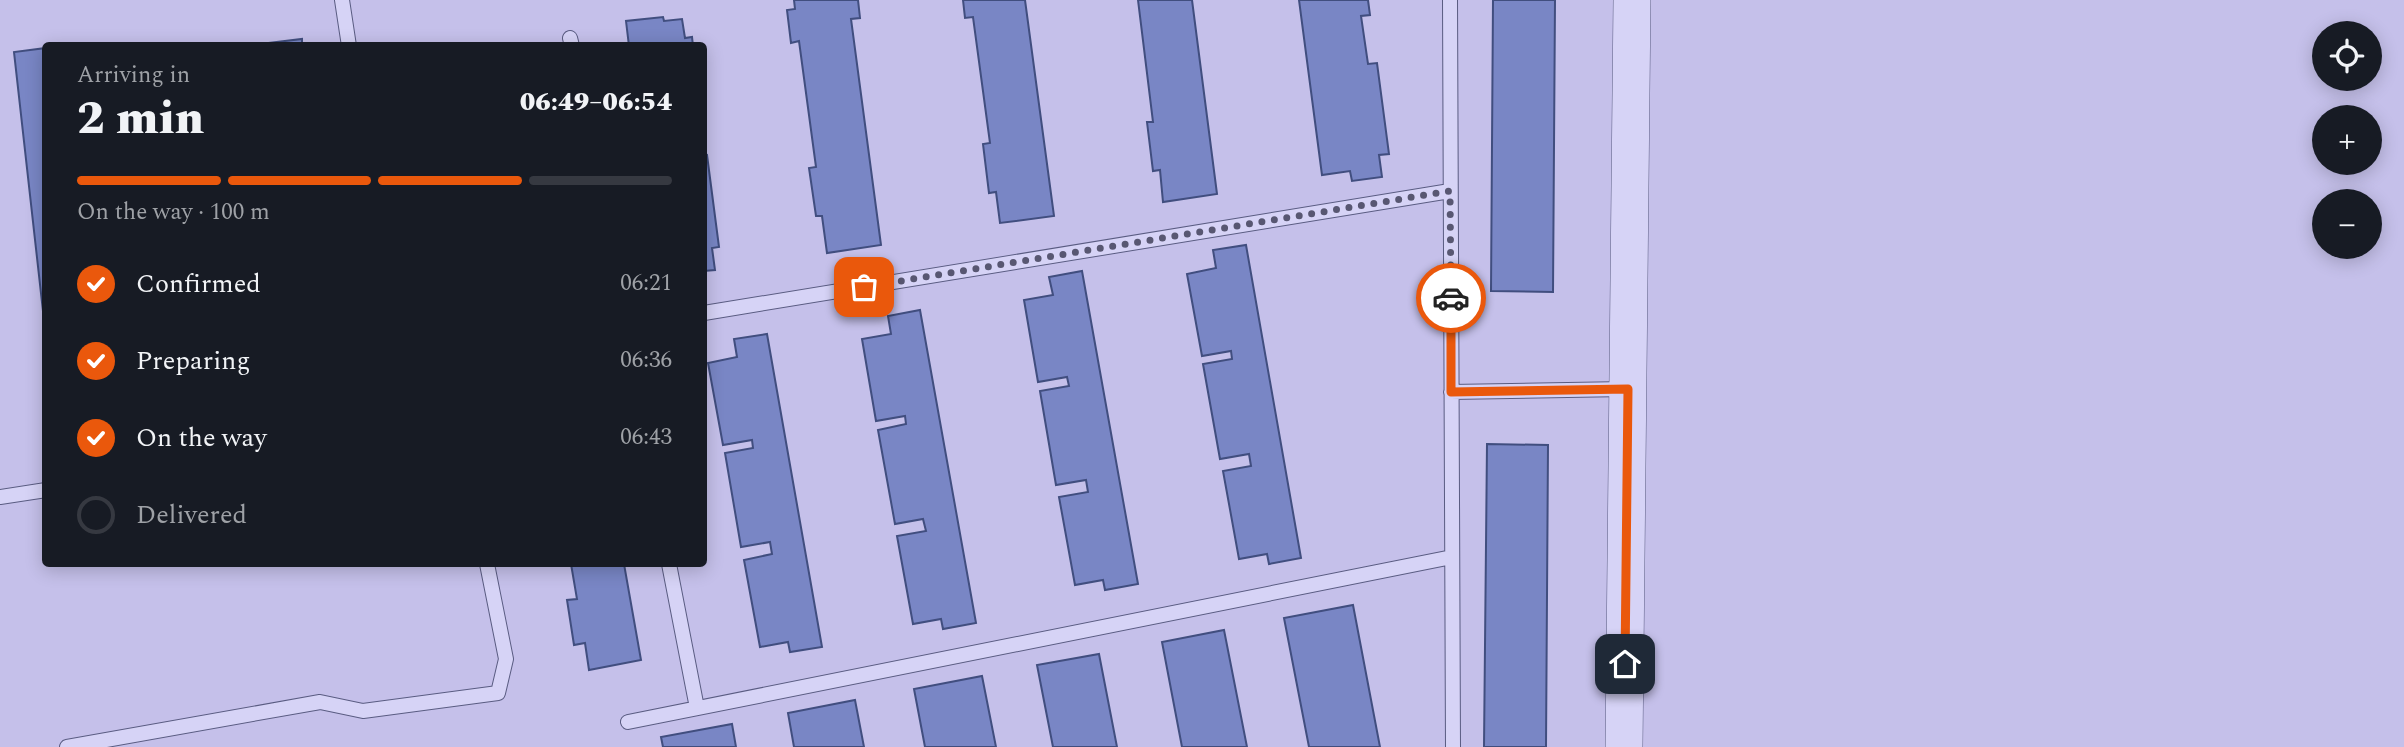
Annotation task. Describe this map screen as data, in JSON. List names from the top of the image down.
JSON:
{
  "page": {
    "map_buttons": ["+", "−"],
    "heading": ["2 min", "Arriving in", "06:49–06:54"],
    "bar": "On the way · 100 m",
    "list": [
      ["Confirmed", "06:21"],
      ["Preparing", "06:36"],
      ["On the way", "06:43"],
      "Delivered"
    ]
  }
}
